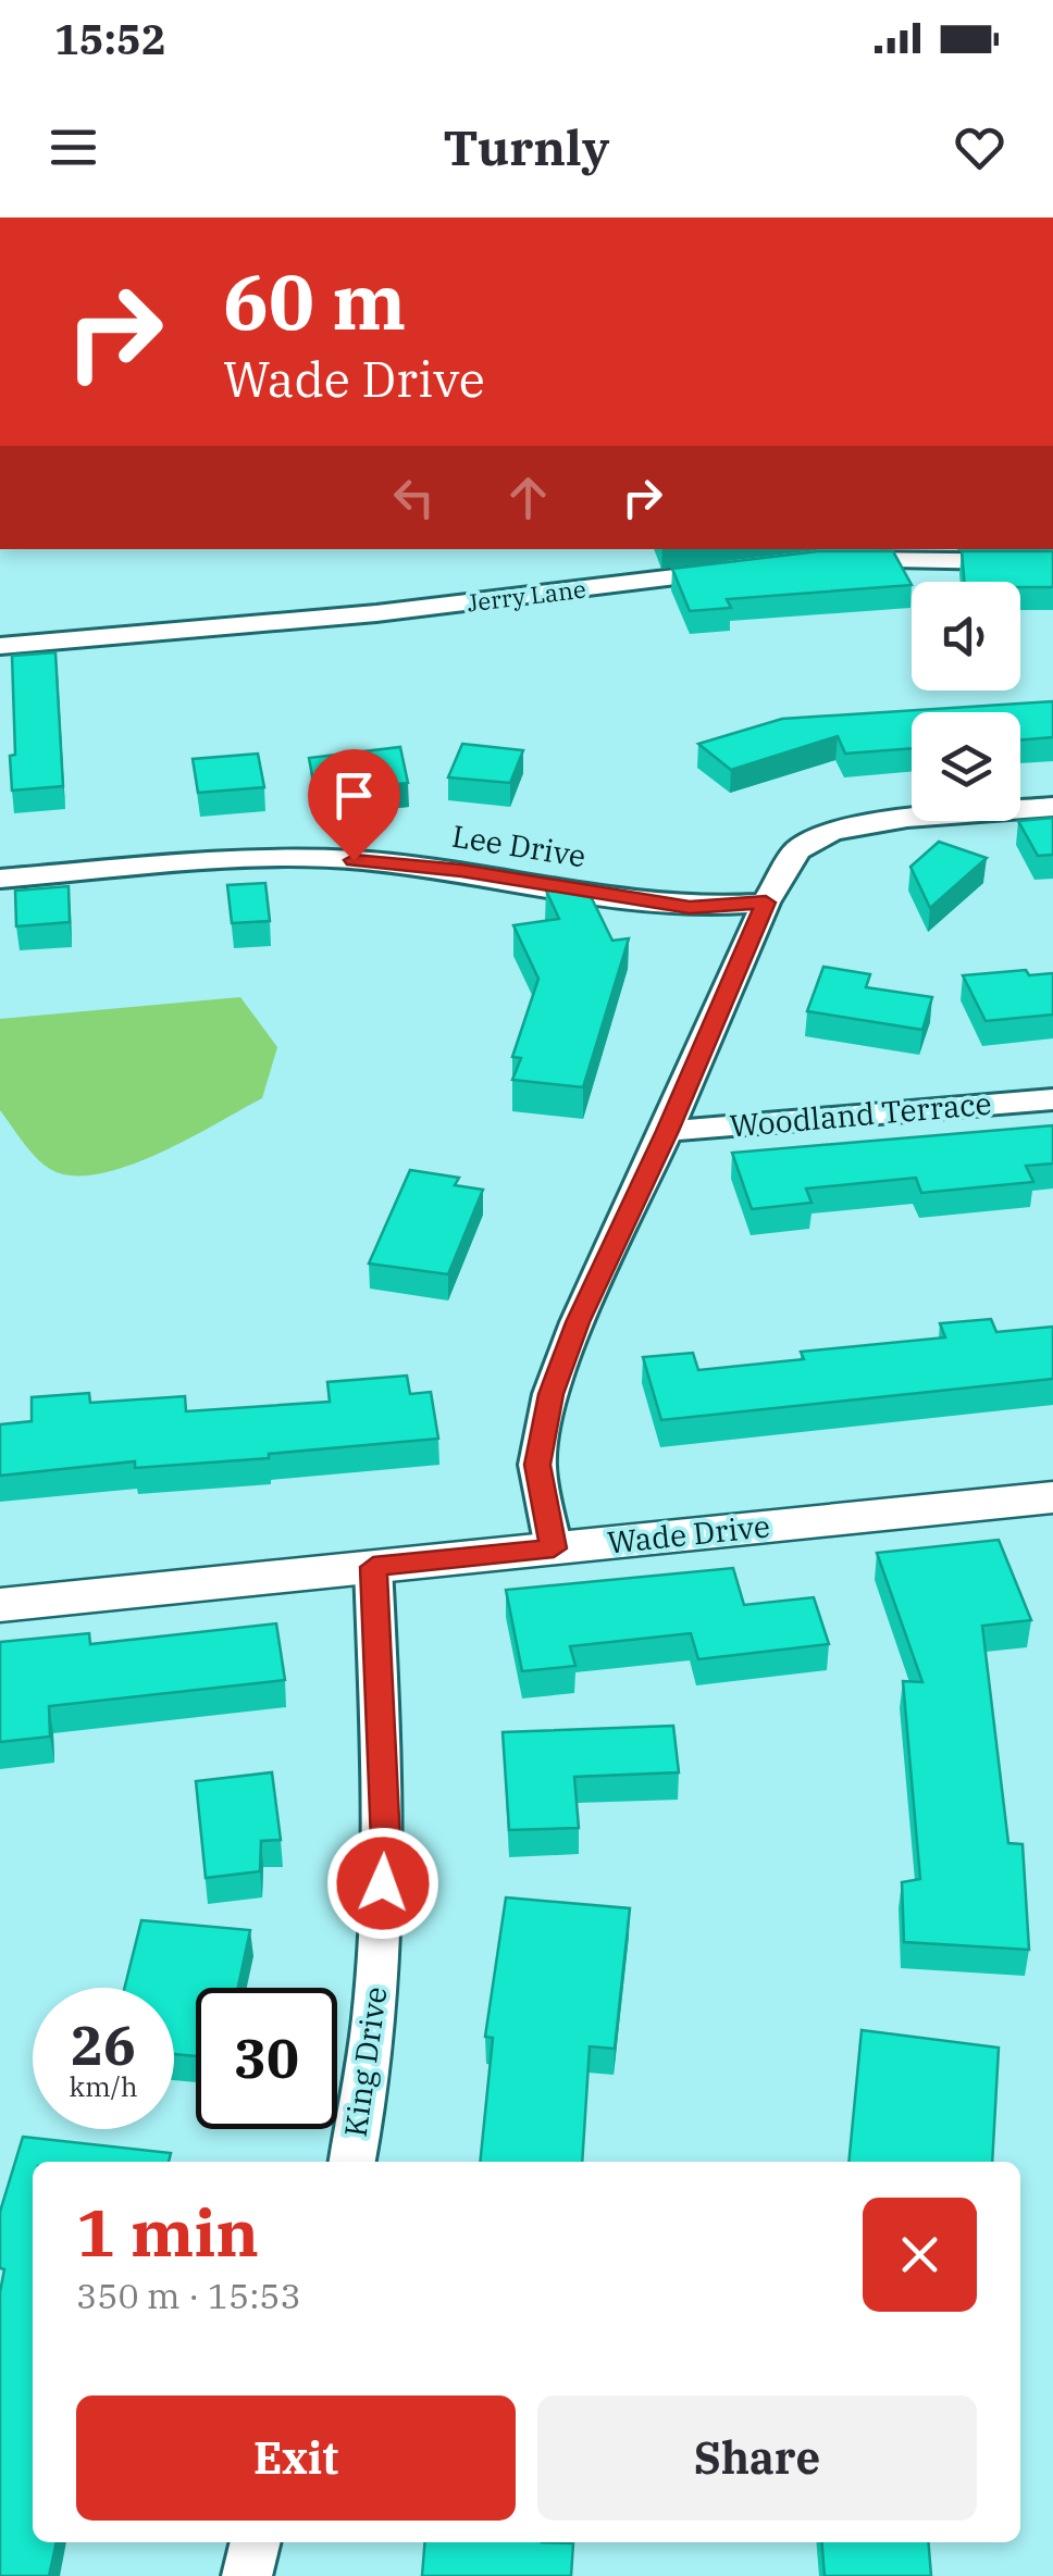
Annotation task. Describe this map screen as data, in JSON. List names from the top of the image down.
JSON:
{
  "streets": {
    "street": [
      "Jerry Lane",
      "Lee Drive",
      "Woodland Terrace",
      "Wade Drive",
      "King Drive"
    ]
  },
  "crossings": [
    ["Wade Drive", "King Drive"]
  ],
  "page": {
    "status": "15:52",
    "header": "Turnly",
    "turn": ["60 m", "Wade Drive"],
    "speed": "26 km/h",
    "limit": "30",
    "heading": ["1 min", "350 m · 15:53"],
    "buttons": ["Exit", "Share"]
  }
}
